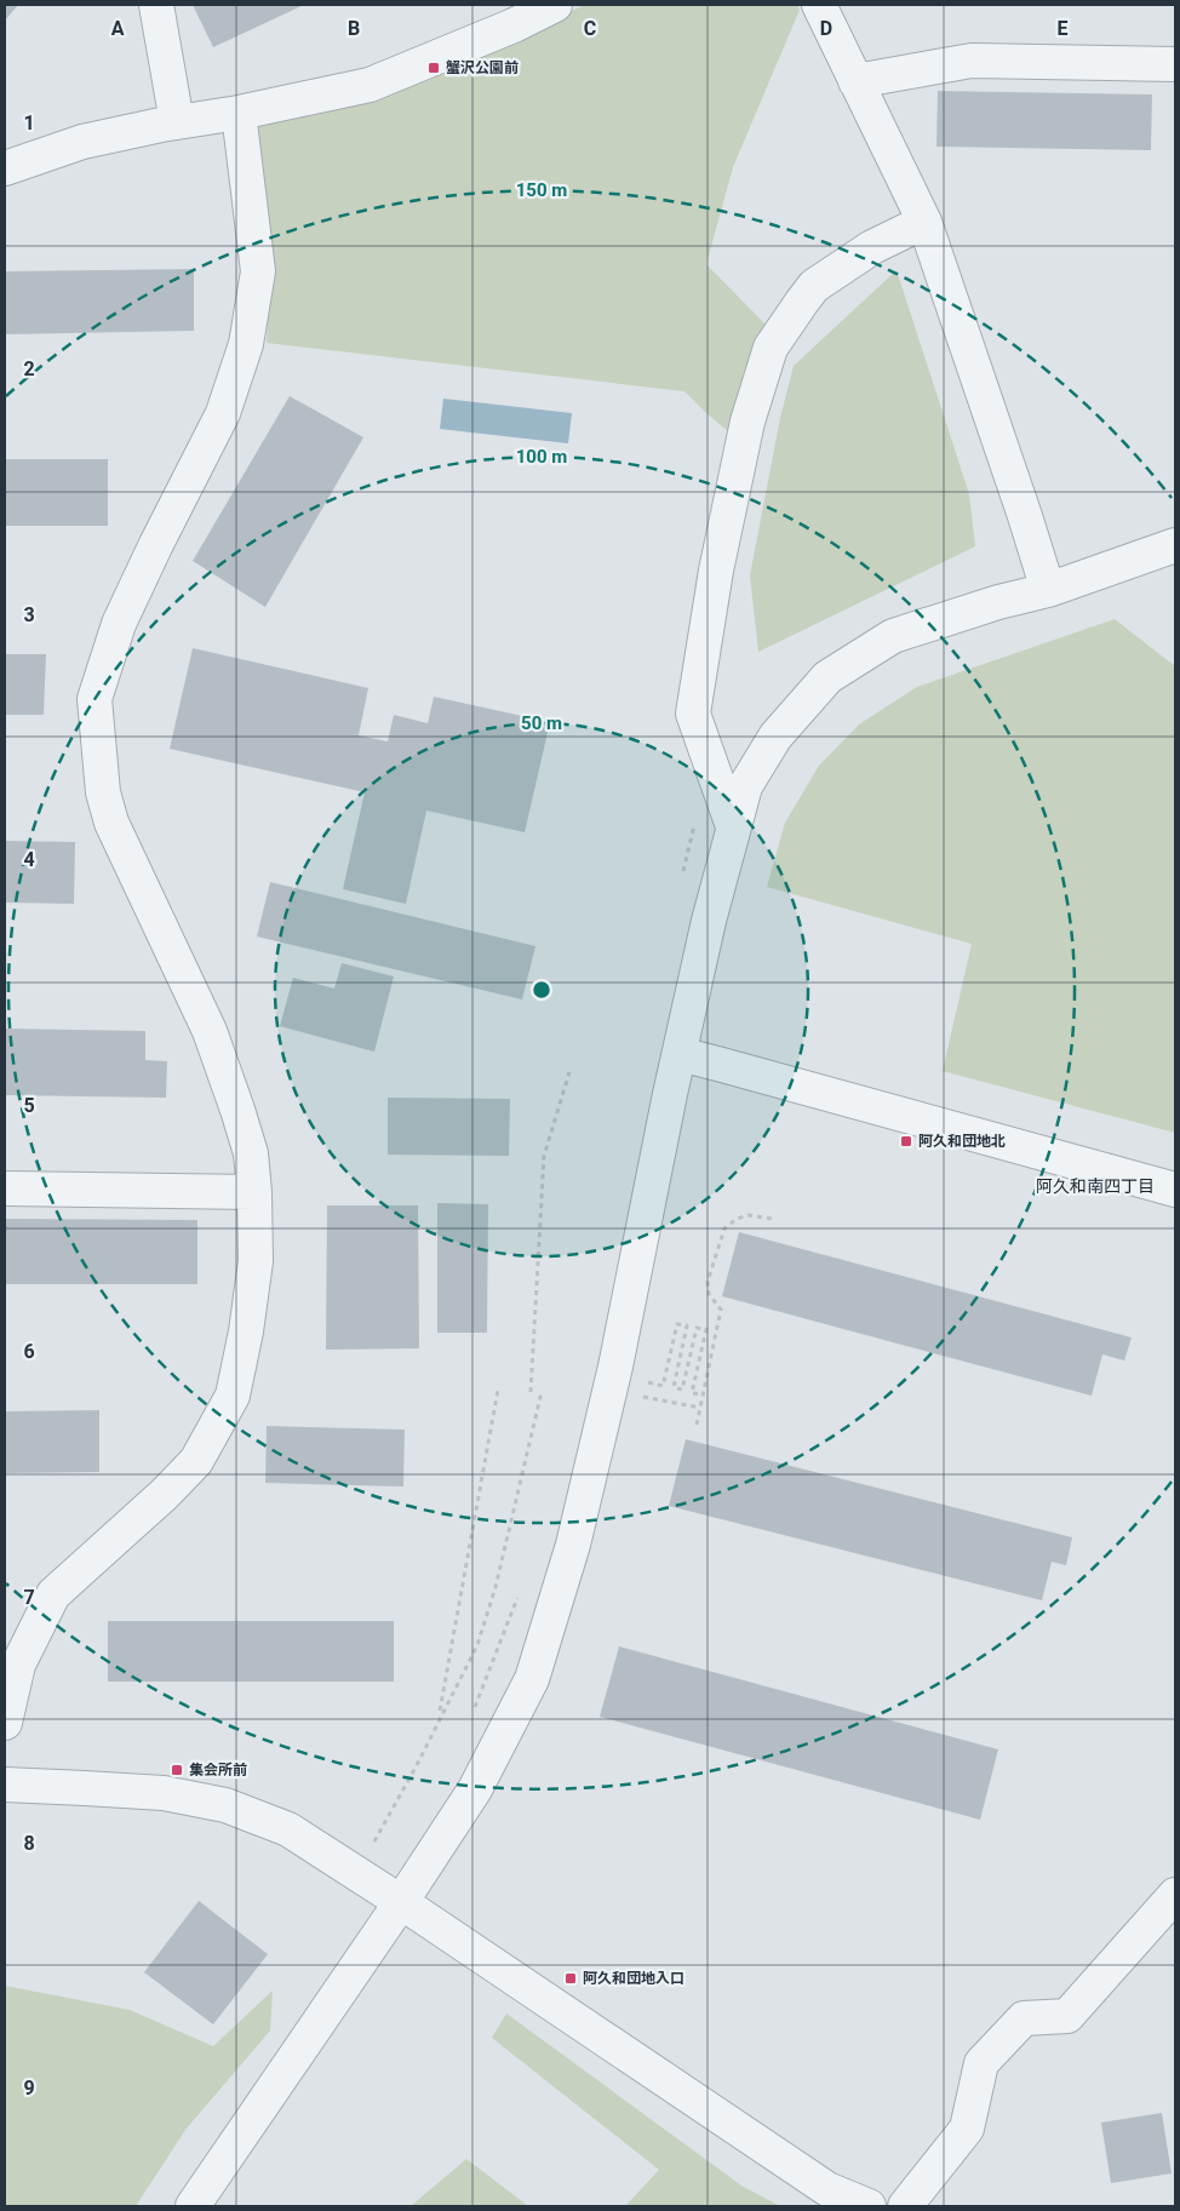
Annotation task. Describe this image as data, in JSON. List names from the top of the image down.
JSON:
{
  "districts": ["阿久和南四丁目"],
  "places": {
    "transit": [
      "蟹沢公園前",
      "阿久和団地北",
      "集会所前",
      "阿久和団地入口"
    ]
  },
  "grid": {
    "columns": [
      "A",
      "B",
      "C",
      "D",
      "E"
    ],
    "rows": [
      "1",
      "2",
      "3",
      "4",
      "5",
      "6",
      "7",
      "8",
      "9"
    ]
  },
  "rings": ["150 m", "100 m", "50 m"]
}
